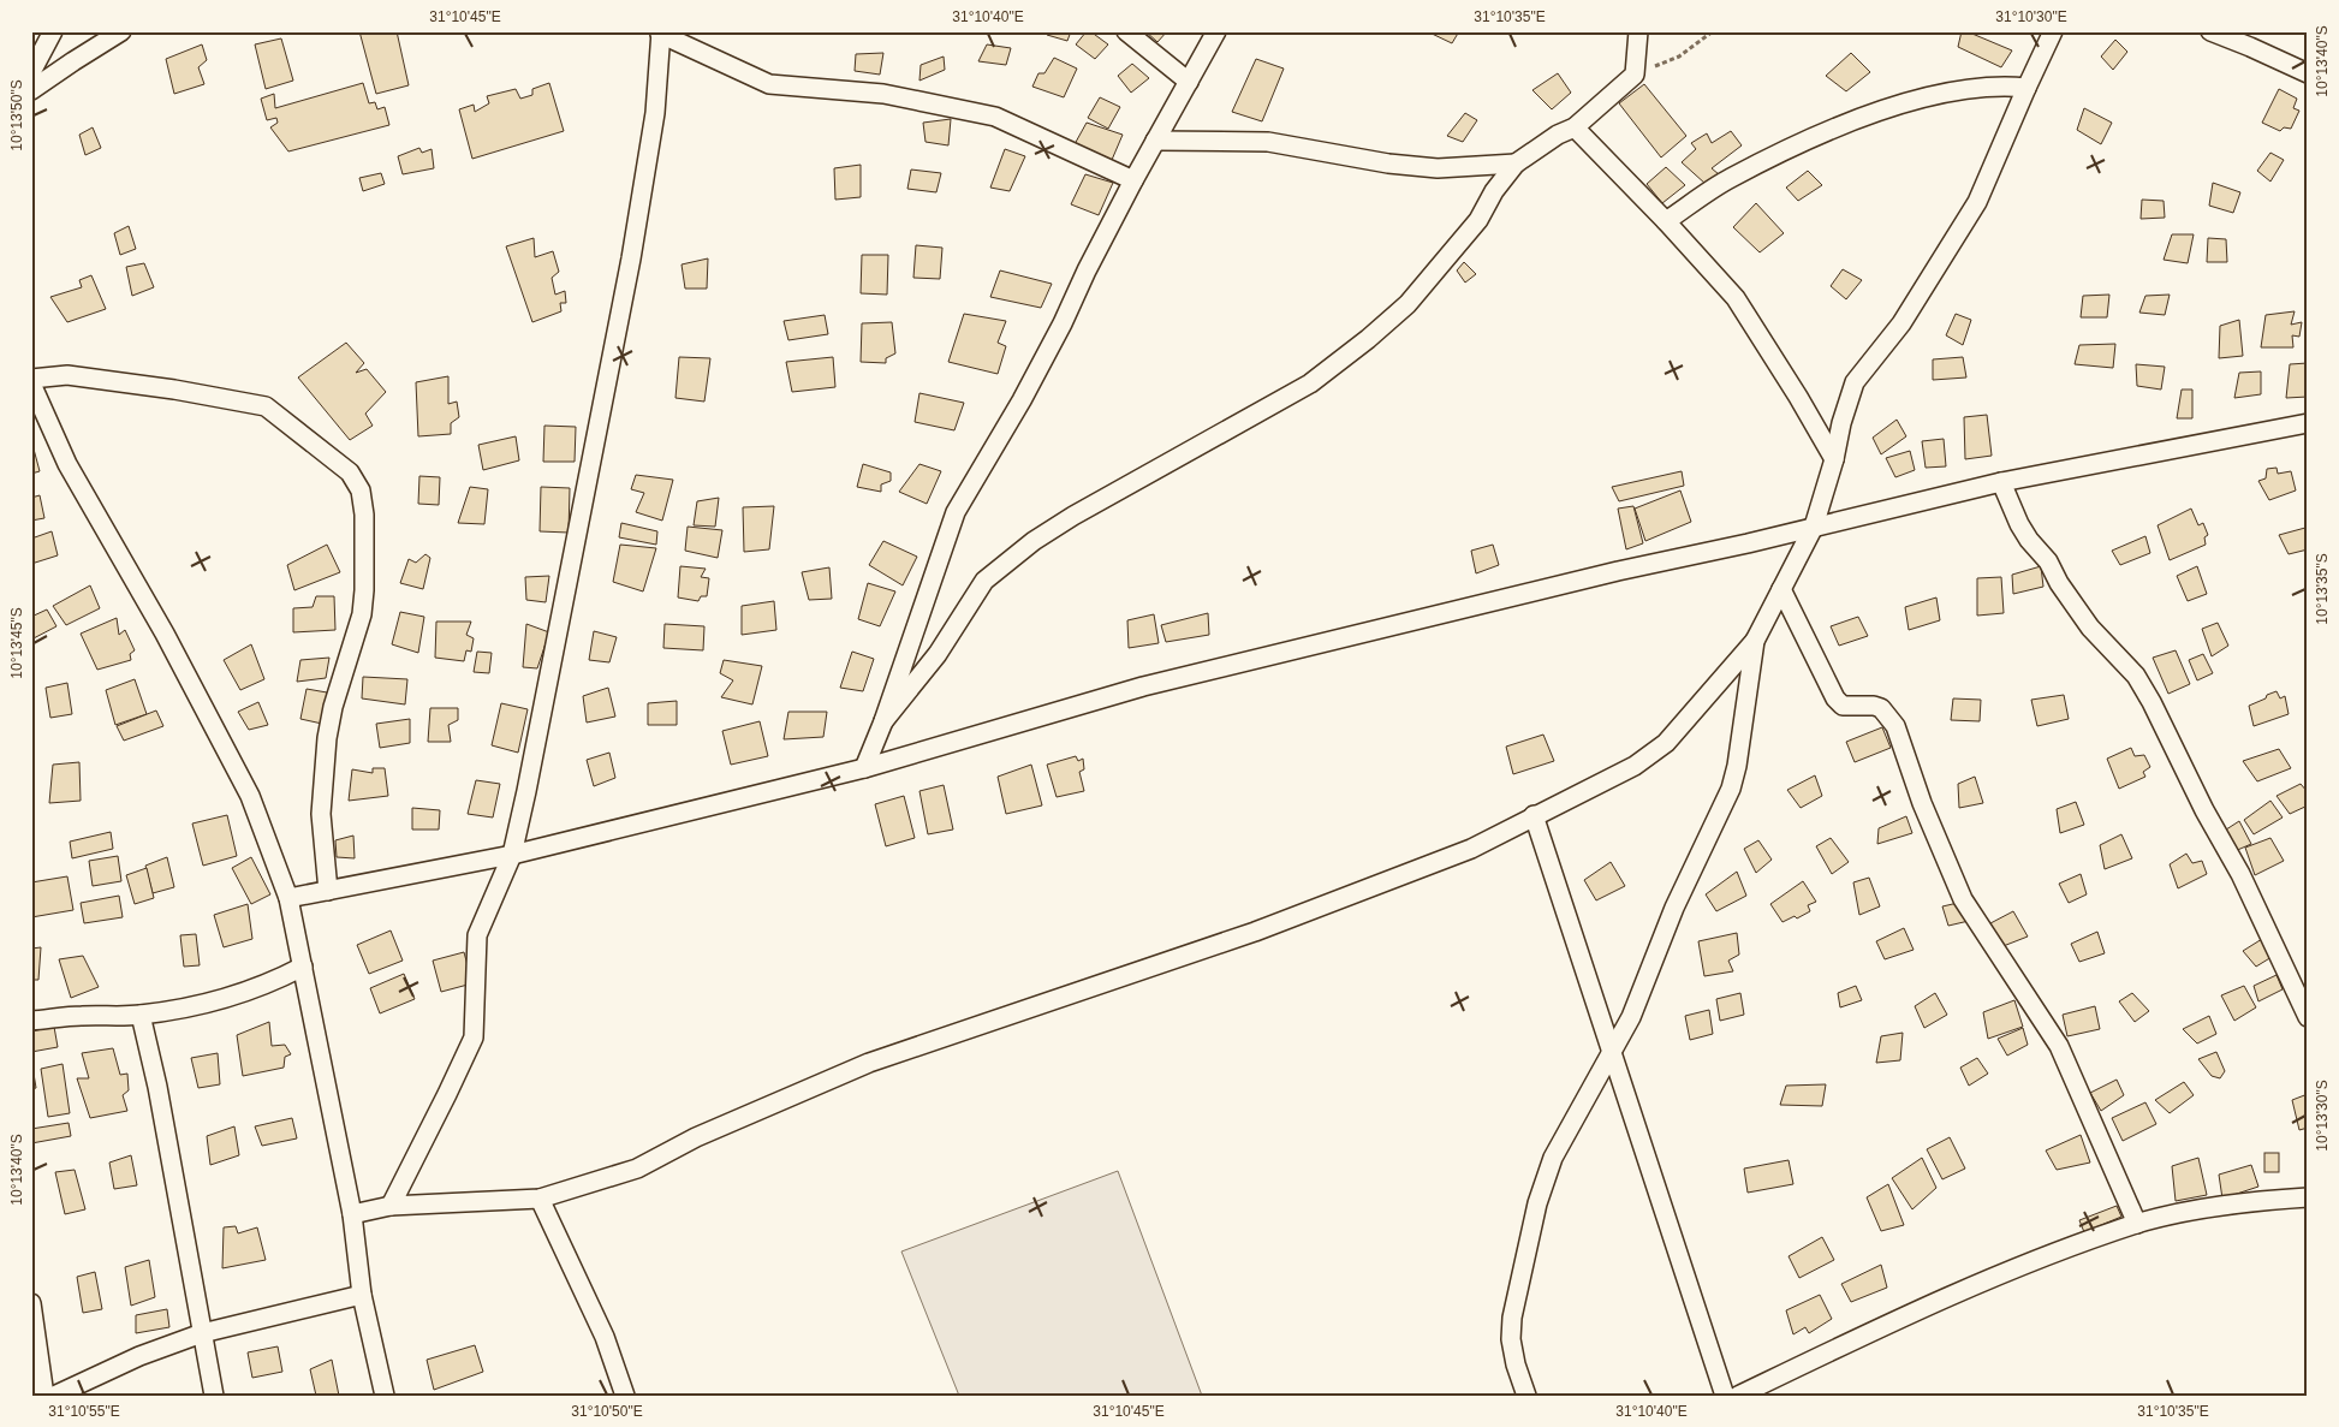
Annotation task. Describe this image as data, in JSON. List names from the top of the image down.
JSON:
{
  "coordinates": [
    "31°10'45\"E",
    "31°10'40\"E",
    "31°10'35\"E",
    "31°10'30\"E",
    "10°13'40\"S",
    "10°13'50\"S",
    "10°13'35\"S",
    "10°13'45\"S",
    "10°13'30\"S",
    "31°10'55\"E",
    "31°10'50\"E"
  ]
}
